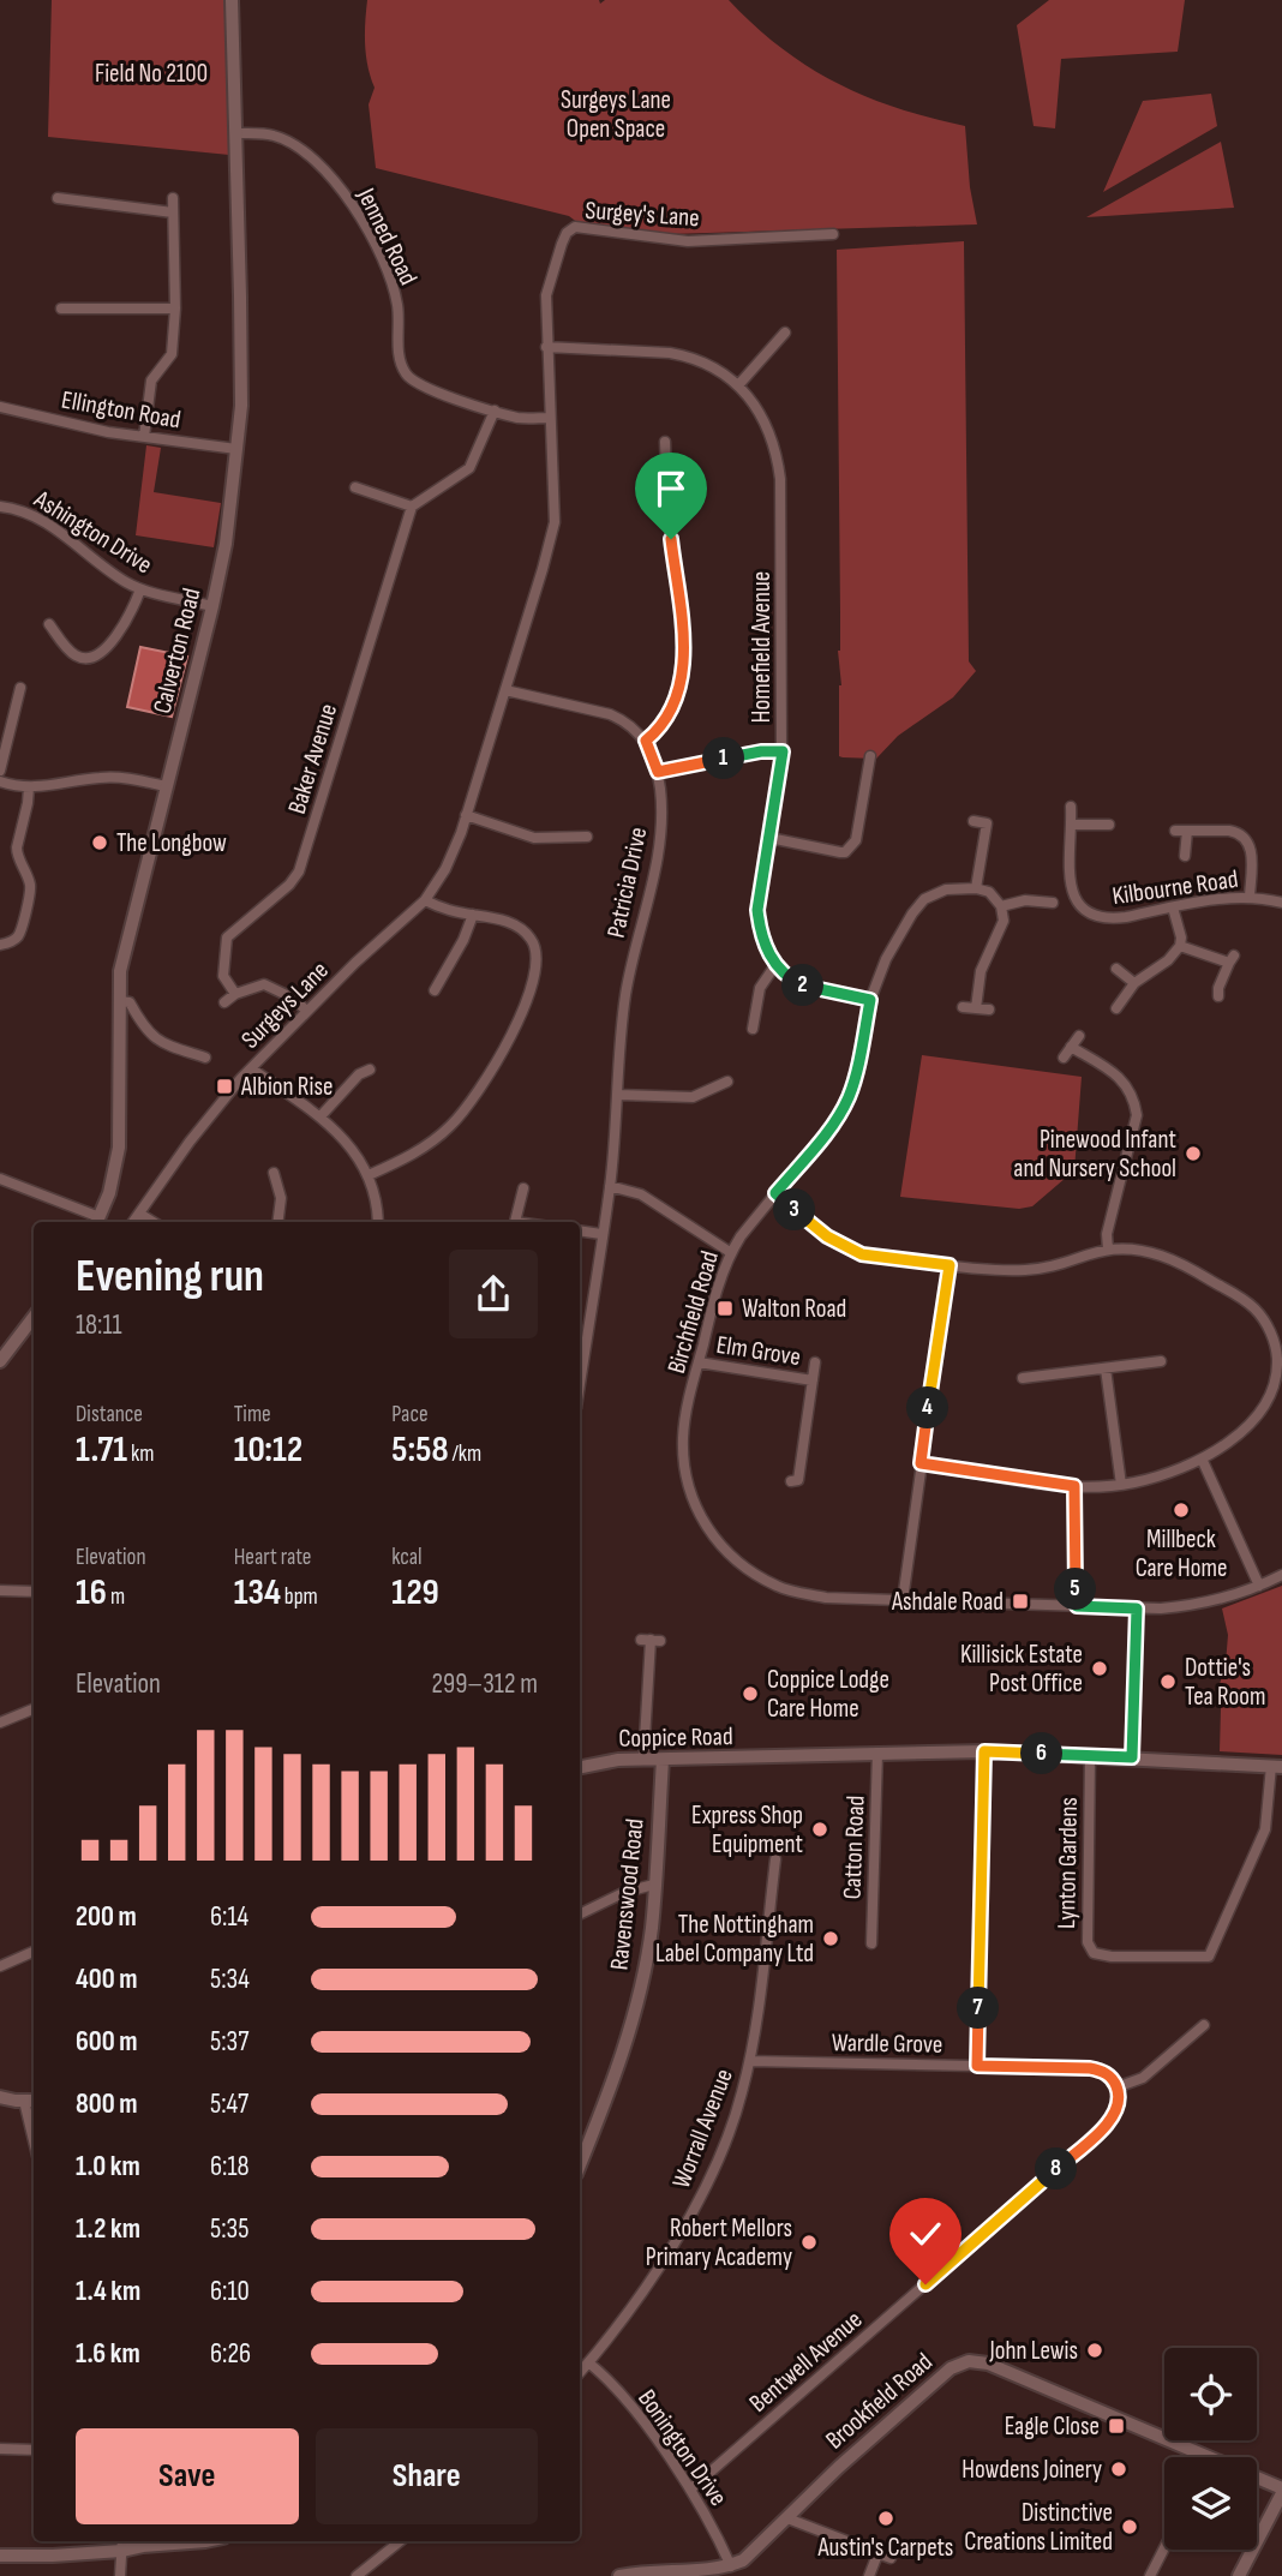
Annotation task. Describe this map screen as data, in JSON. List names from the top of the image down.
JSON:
{
  "streets": {
    "street": [
      "Surgey's Lane",
      "Jenned Road",
      "Ellington Road",
      "Ashington Drive",
      "Homefield Avenue",
      "Calverton Road",
      "Baker Avenue",
      "Patricia Drive",
      "Kilbourne Road",
      "Surgeys Lane",
      "Birchfield Road",
      "Elm Grove",
      "Coppice Road",
      "Catton Road",
      "Lynton Gardens",
      "Ravenswood Road",
      "Wardle Grove",
      "Worrall Avenue",
      "Bentwell Avenue",
      "Brookfield Road",
      "Bonington Drive"
    ]
  },
  "crossings": [
    ["Surgey's Lane", "Homefield Avenue"],
    ["Surgey's Lane", "Surgeys Lane"],
    ["Jenned Road", "Calverton Road"],
    ["Jenned Road", "Surgeys Lane"],
    ["Ellington Road", "Calverton Road"],
    ["Ashington Drive", "Calverton Road"],
    ["Homefield Avenue", "Surgeys Lane"],
    ["Birchfield Road", "Elm Grove"],
    ["Coppice Road", "Catton Road"],
    ["Coppice Road", "Lynton Gardens"],
    ["Coppice Road", "Ravenswood Road"],
    ["Wardle Grove", "Worrall Avenue"],
    ["Wardle Grove", "Bentwell Avenue"],
    ["Worrall Avenue", "Bonington Drive"],
    ["Bentwell Avenue", "Bonington Drive"],
    ["Brookfield Road", "Bonington Drive"]
  ],
  "parks": ["Field No 2100", "Surgeys Lane Open Space"],
  "places": {
    "other": [
      "The Longbow",
      "Pinewood Infant and Nursery School",
      "Millbeck Care Home",
      "Killisick Estate Post Office",
      "Dottie's Tea Room",
      "Coppice Lodge Care Home",
      "Express Shop Equipment",
      "The Nottingham Label Company Ltd",
      "Robert Mellors Primary Academy",
      "John Lewis",
      "Howdens Joinery",
      "Austin's Carpets",
      "Distinctive Creations Limited"
    ],
    "transit": [
      "Albion Rise",
      "Walton Road",
      "Ashdale Road",
      "Eagle Close"
    ]
  },
  "page": {
    "pins": [
      "1",
      "2",
      "3",
      "4",
      "5",
      "6",
      "7",
      "8"
    ],
    "heading": ["Evening run", "18:11"],
    "stats": [
      ["Distance", "1.71 km"],
      ["Time", "10:12"],
      ["Pace", "5:58 /km"],
      ["Elevation", "16 m"],
      ["Heart rate", "134 bpm"],
      ["kcal", "129"]
    ],
    "chart": ["Elevation", "299–312 m"],
    "list": [
      {
        "name": "200 m",
        "note": "6:14"
      },
      {
        "name": "400 m",
        "note": "5:34"
      },
      {
        "name": "600 m",
        "note": "5:37"
      },
      {
        "name": "800 m",
        "note": "5:47"
      },
      {
        "name": "1.0 km",
        "note": "6:18"
      },
      {
        "name": "1.2 km",
        "note": "5:35"
      },
      {
        "name": "1.4 km",
        "note": "6:10"
      },
      {
        "name": "1.6 km",
        "note": "6:26"
      }
    ],
    "buttons": ["Save", "Share"]
  }
}
